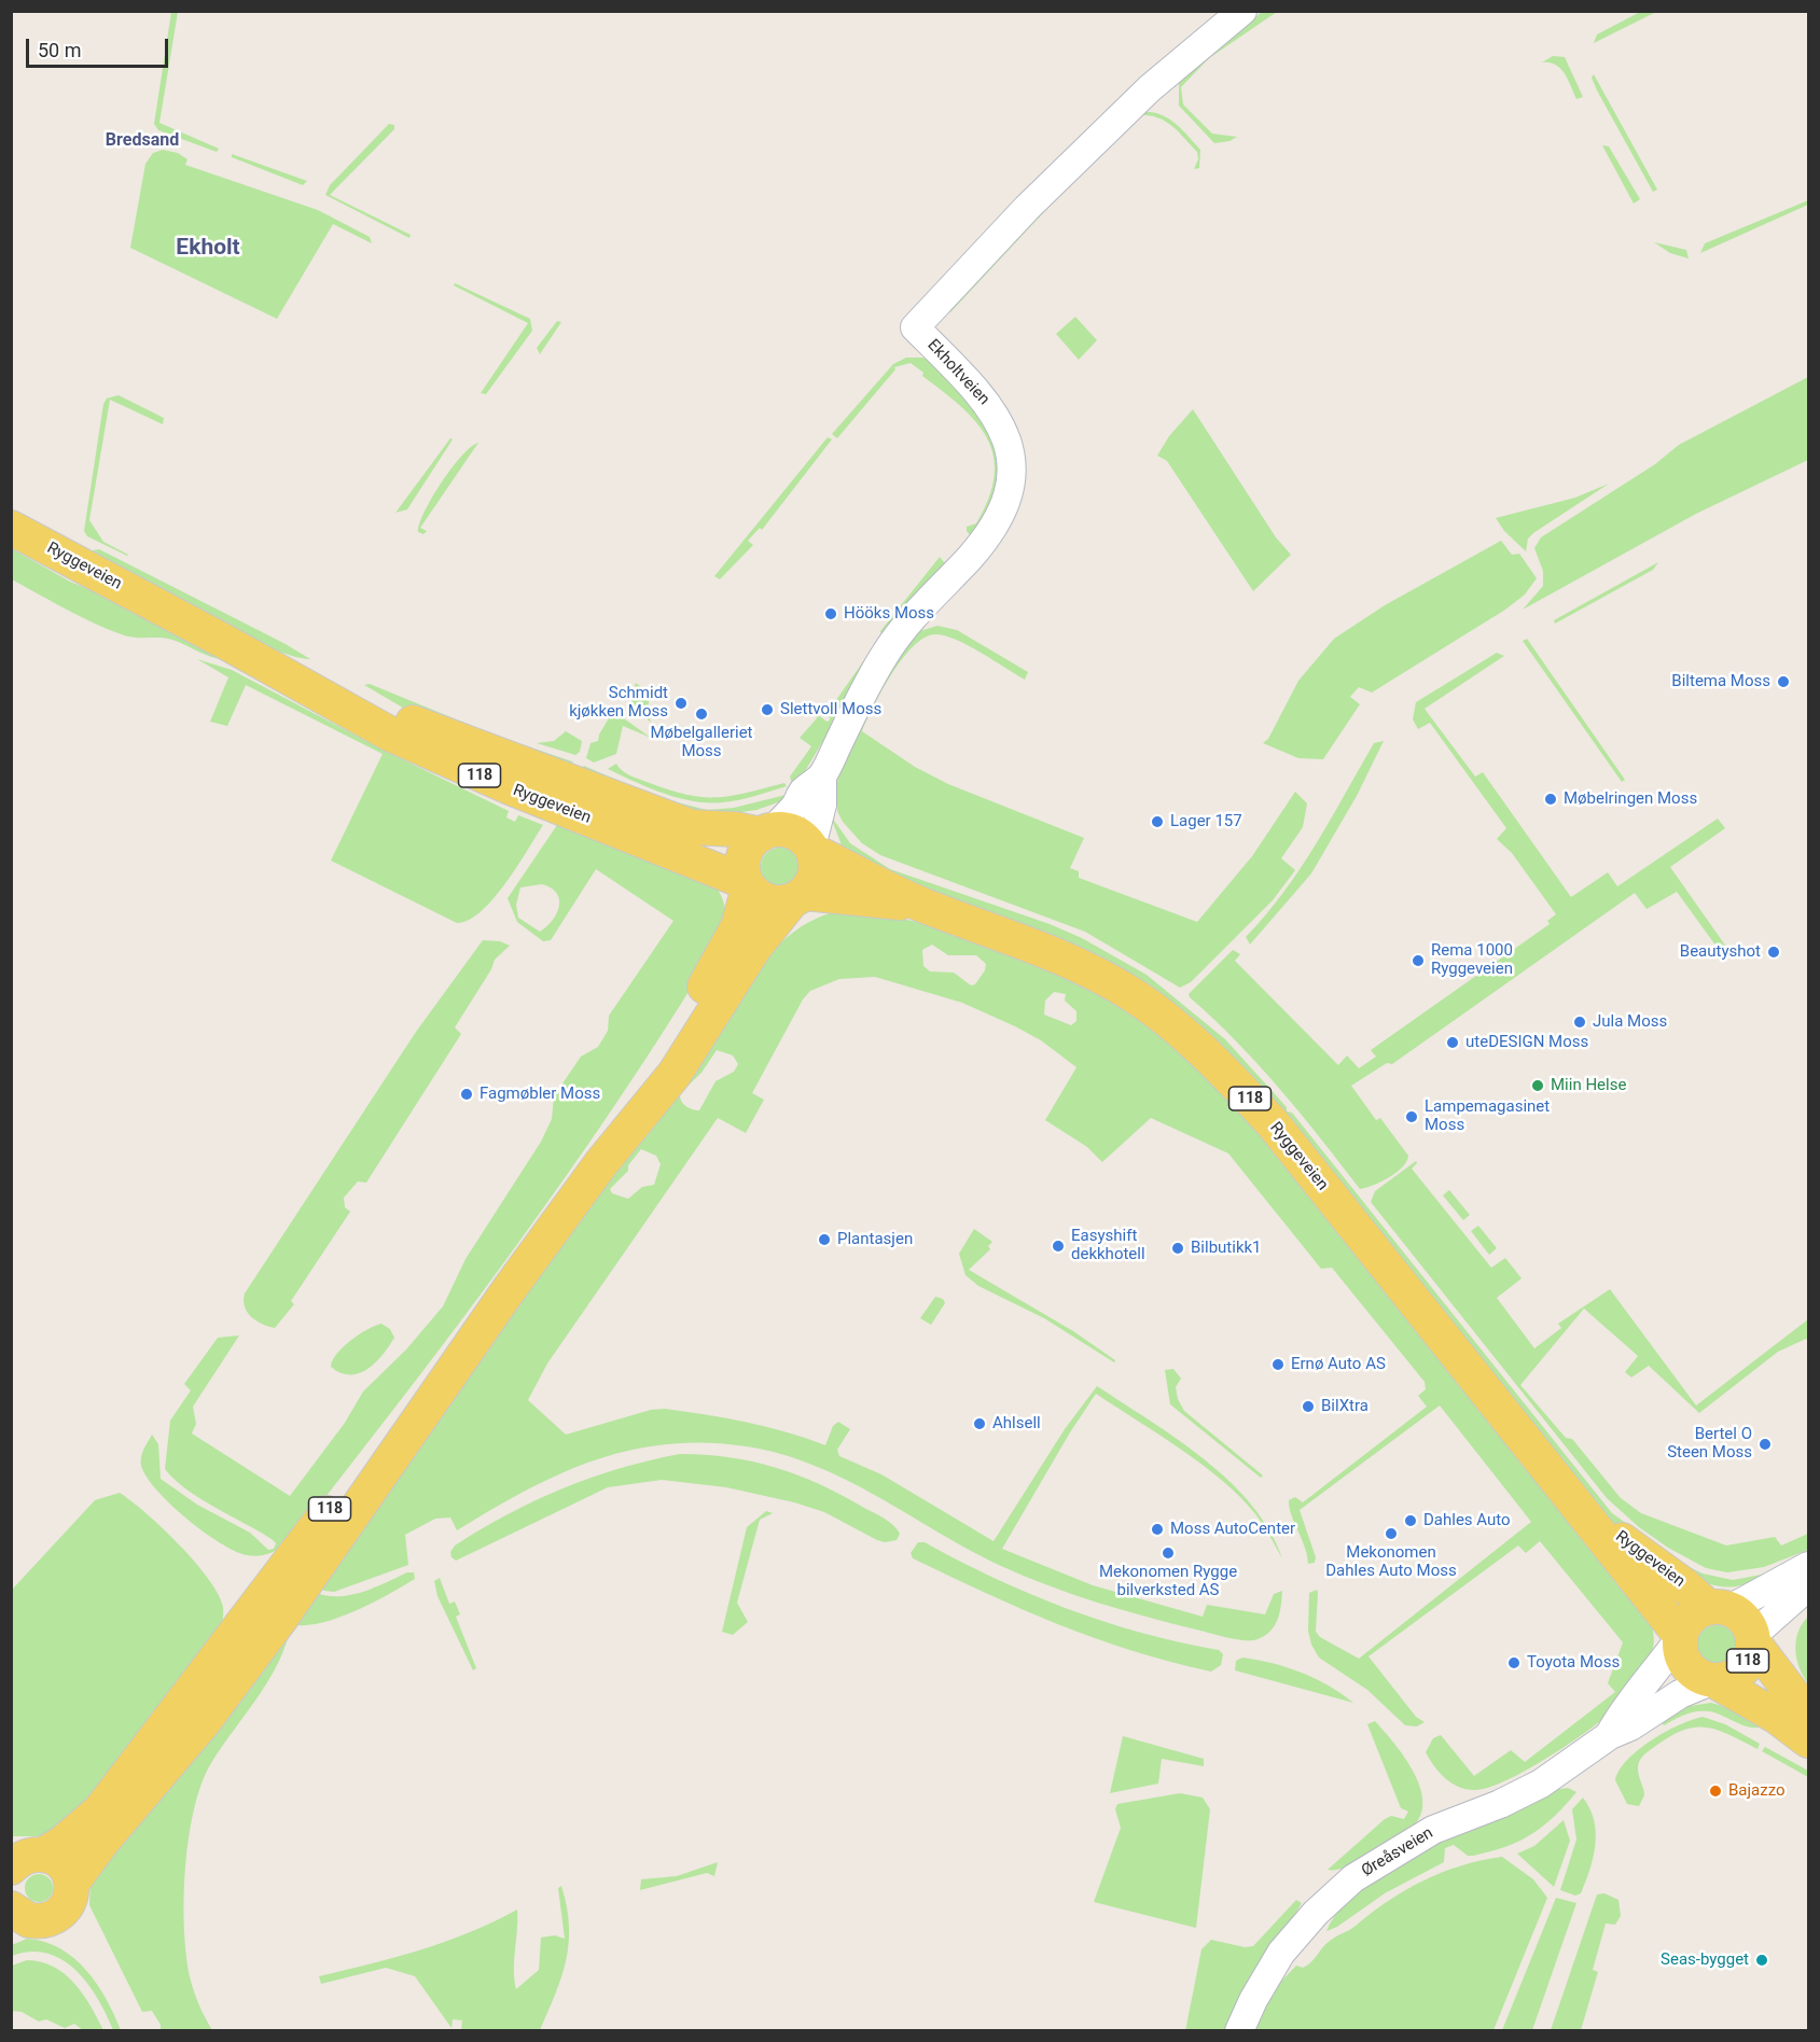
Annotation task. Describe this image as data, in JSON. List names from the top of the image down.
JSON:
{
  "streets": {
    "main road": ["Ryggeveien", "118"],
    "street": ["Ekholtveien", "Øreåsveien"]
  },
  "crossings": [
    ["Ekholtveien", "Ryggeveien"],
    ["Ekholtveien", "118"],
    ["Ryggeveien", "118"],
    ["Ryggeveien", "Øreåsveien"],
    ["118", "Øreåsveien"]
  ],
  "districts": ["Bredsand", "Ekholt"],
  "places": [
    "Hööks Moss",
    "Biltema Moss",
    "Schmidt kjøkken Moss",
    "Slettvoll Moss",
    "Møbelgalleriet Moss",
    "Møbelringen Moss",
    "Lager 157",
    "Beautyshot",
    "Rema 1000 Ryggeveien",
    "Jula Moss",
    "uteDESIGN Moss",
    "Miin Helse",
    "Fagmøbler Moss",
    "Lampemagasinet Moss",
    "Plantasjen",
    "Easyshift dekkhotell",
    "Bilbutikk1",
    "Ernø Auto AS",
    "BilXtra",
    "Ahlsell",
    "Bertel O Steen Moss",
    "Dahles Auto",
    "Moss AutoCenter",
    "Mekonomen Dahles Auto Moss",
    "Mekonomen Rygge bilverksted AS",
    "Toyota Moss",
    "Bajazzo",
    "Seas-bygget"
  ],
  "scale_bar": "50 m"
}
